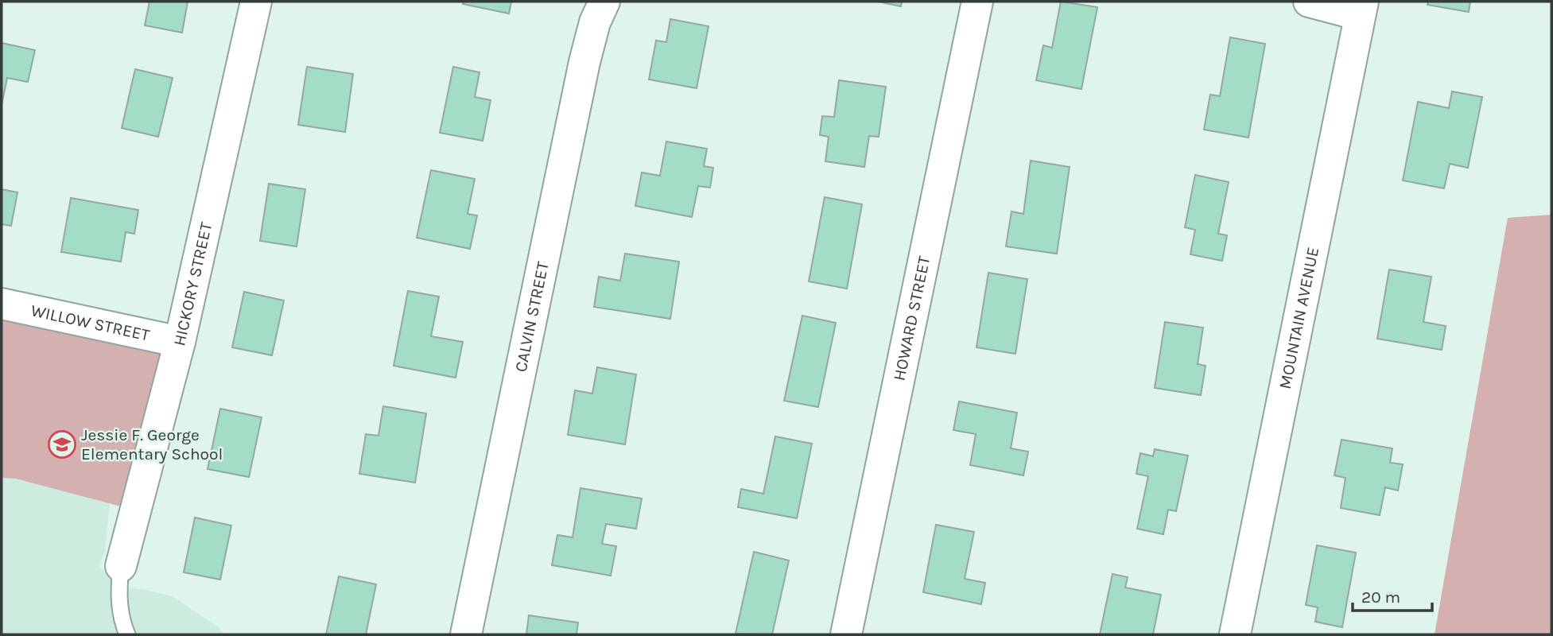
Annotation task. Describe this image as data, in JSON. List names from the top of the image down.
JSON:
{
  "streets": {
    "street": [
      "HICKORY STREET",
      "CALVIN STREET",
      "HOWARD STREET",
      "MOUNTAIN AVENUE",
      "WILLOW STREET"
    ]
  },
  "crossings": [
    ["HICKORY STREET", "WILLOW STREET"]
  ],
  "places": {
    "school or university": ["Jessie F. George Elementary School"]
  },
  "scale_bar": "20 m"
}
